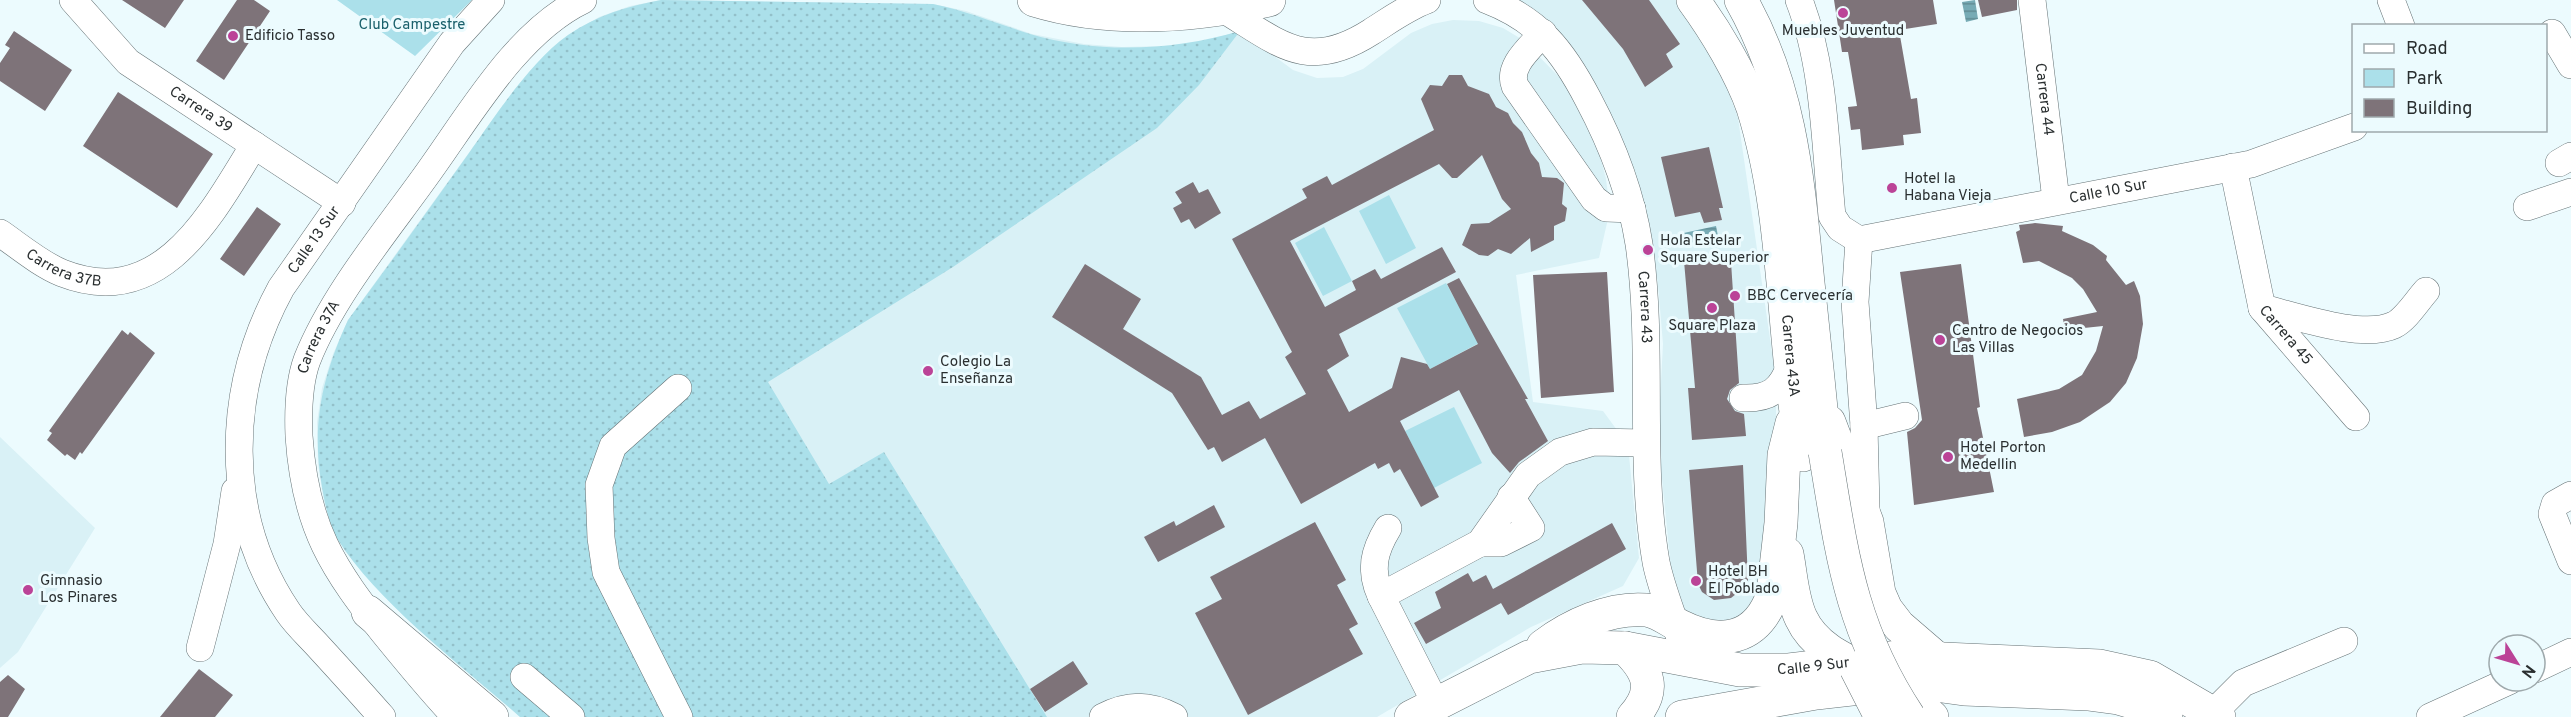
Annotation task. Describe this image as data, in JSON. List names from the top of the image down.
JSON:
{
  "streets": {
    "main road": ["Carrera 43A", "Calle 9 Sur"],
    "street": [
      "Carrera 44",
      "Carrera 39",
      "Calle 10 Sur",
      "Calle 13 Sur",
      "Carrera 37B",
      "Carrera 43",
      "Carrera 45",
      "Carrera 37A"
    ]
  },
  "crossings": [
    ["Carrera 44", "Calle 10 Sur"],
    ["Carrera 39", "Calle 13 Sur"],
    ["Carrera 39", "Carrera 37B"],
    ["Calle 10 Sur", "Carrera 45"],
    ["Carrera 43", "Calle 9 Sur"]
  ],
  "parks": ["Club Campestre"],
  "places": [
    "Muebles Juventud",
    "Edificio Tasso",
    "Hotel la Habana Vieja",
    "Hola Estelar Square Superior",
    "BBC Cervecería",
    "Square Plaza",
    "Centro de Negocios Las Villas",
    "Colegio La Enseñanza",
    "Hotel Porton Medellin",
    "Hotel BH El Poblado",
    "Gimnasio Los Pinares"
  ],
  "legend": ["Road", "Park", "Building"],
  "north": "bottom right"
}
